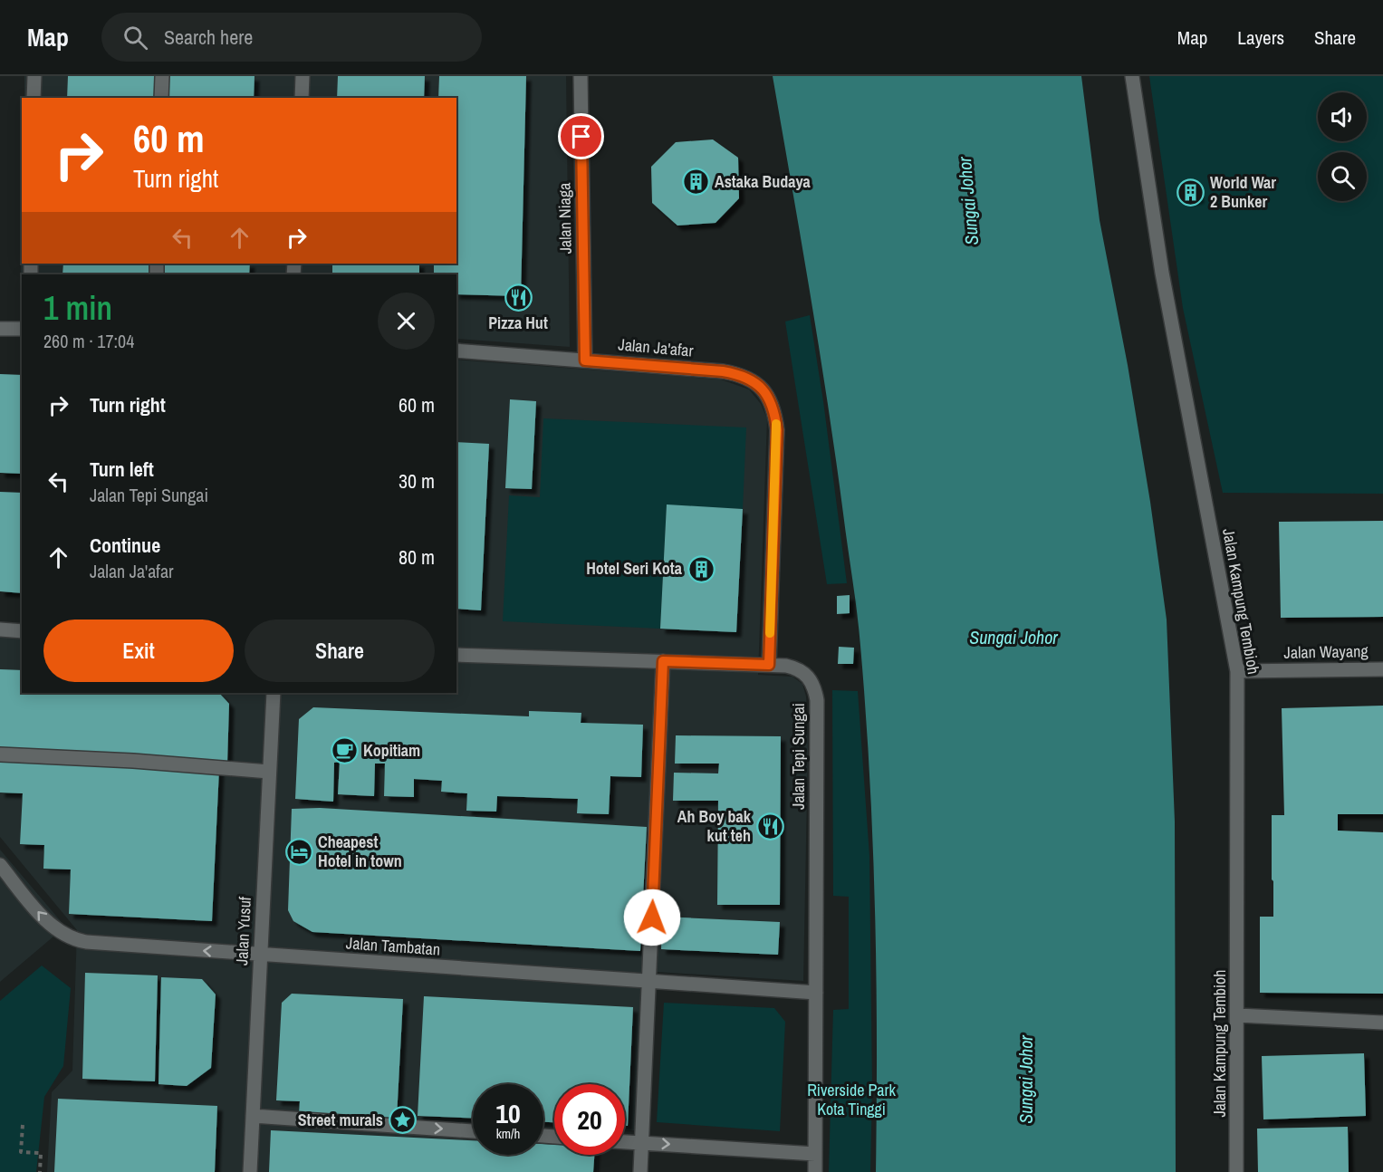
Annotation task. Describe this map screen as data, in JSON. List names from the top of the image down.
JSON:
{
  "streets": {
    "street": [
      "Jalan Niaga",
      "Jalan Ja'afar",
      "Jalan Kampung Tembioh",
      "Jalan Wayang",
      "Jalan Tepi Sungai",
      "Jalan Yusuf",
      "Jalan Tambatan"
    ]
  },
  "crossings": [
    ["Jalan Niaga", "Jalan Ja'afar"],
    ["Jalan Ja'afar", "Jalan Tepi Sungai"],
    ["Jalan Kampung Tembioh", "Jalan Wayang"],
    ["Jalan Tepi Sungai", "Jalan Tambatan"],
    ["Jalan Yusuf", "Jalan Tambatan"]
  ],
  "water": ["Sungai Johor"],
  "parks": ["Riverside Park Kota Tinggi"],
  "places": {
    "building": ["Astaka Budaya", "World War 2 Bunker", "Hotel Seri Kota"],
    "restaurant": ["Pizza Hut", "Ah Boy bak kut teh"],
    "cafe": ["Kopitiam"],
    "hotel": ["Cheapest Hotel in town"],
    "place": ["Street murals"]
  },
  "page": {
    "header": "Map",
    "search": "Search here",
    "nav": ["Map", "Layers", "Share"],
    "turn": ["60 m", "Turn right"],
    "heading": ["1 min", "260 m · 17:04"],
    "list": [
      {
        "name": "Turn right",
        "value": "60 m"
      },
      {
        "name": "Turn left",
        "note": "Jalan Tepi Sungai",
        "value": "30 m"
      },
      {
        "name": "Continue",
        "note": "Jalan Ja'afar",
        "value": "80 m"
      }
    ],
    "buttons": ["Exit", "Share"],
    "speed": "10 km/h",
    "limit": "20"
  }
}
